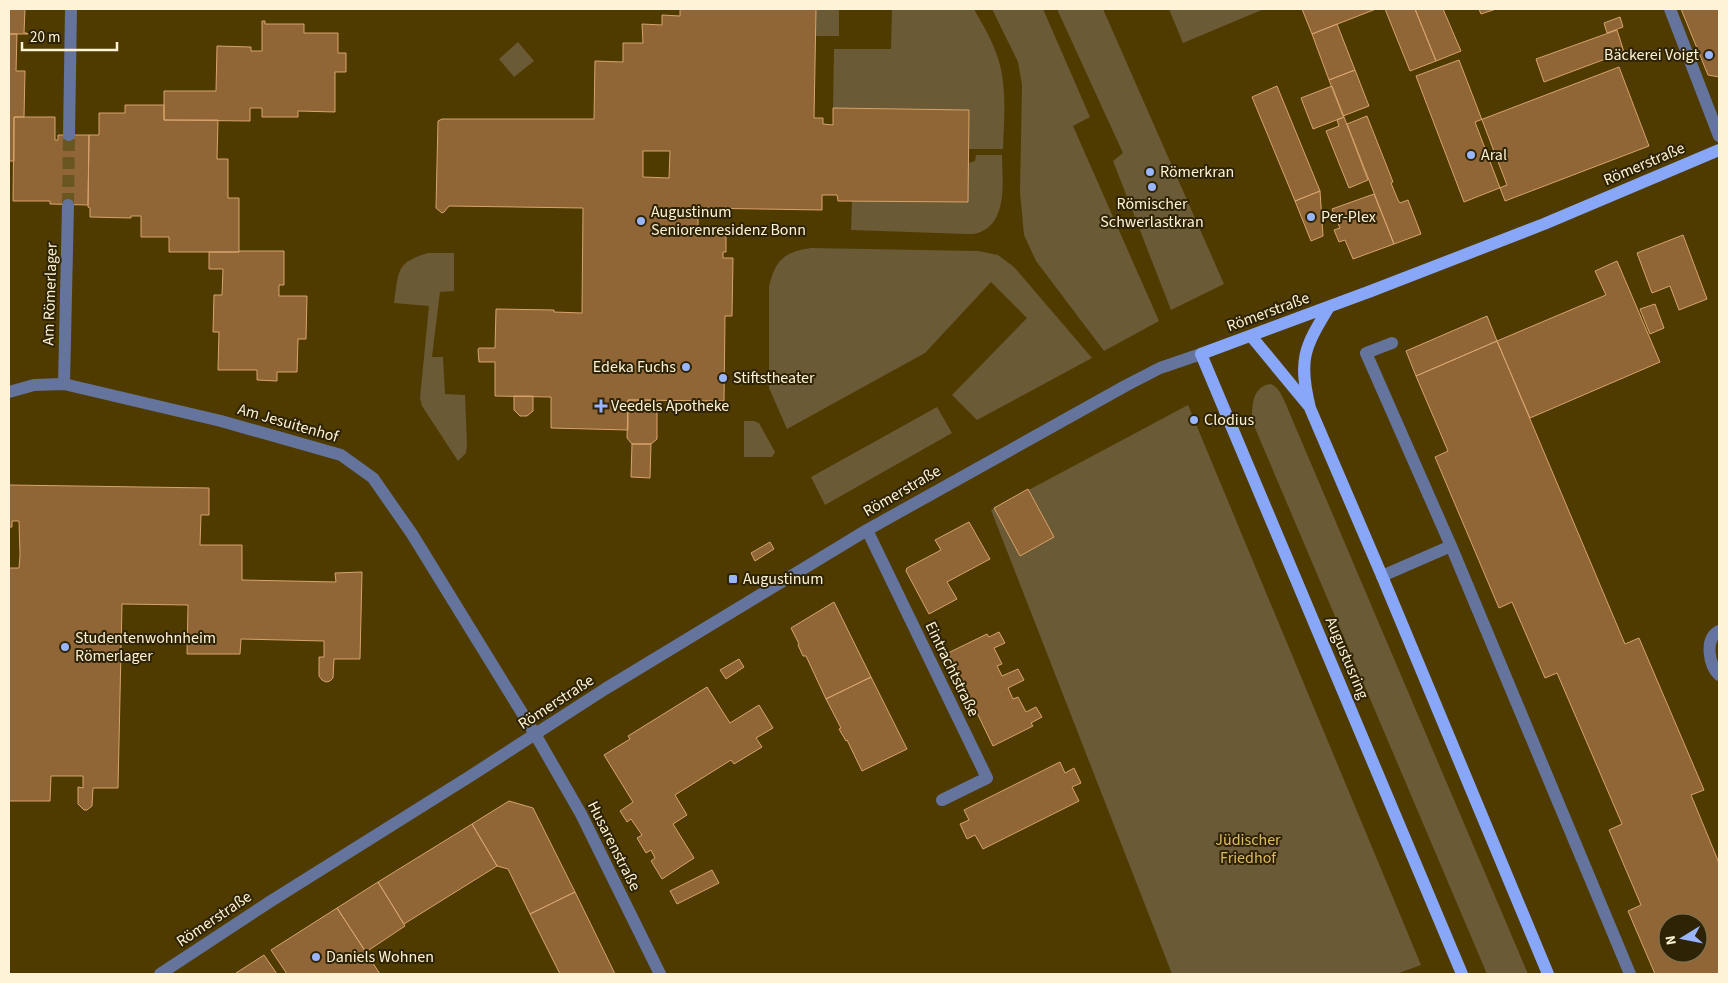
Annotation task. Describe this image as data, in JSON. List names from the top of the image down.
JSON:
{
  "streets": {
    "main road": ["Römerstraße", "Augustusring"],
    "street": [
      "Am Römerlager",
      "Am Jesuitenhof",
      "Eintrachtstraße",
      "Husarenstraße"
    ]
  },
  "crossings": [
    ["Römerstraße", "Am Jesuitenhof"],
    ["Römerstraße", "Augustusring"],
    ["Römerstraße", "Eintrachtstraße"],
    ["Römerstraße", "Husarenstraße"],
    ["Am Römerlager", "Am Jesuitenhof"],
    ["Am Jesuitenhof", "Husarenstraße"]
  ],
  "parks": ["Jüdischer Friedhof"],
  "places": {
    "other": [
      "Bäckerei Voigt",
      "Aral",
      "Römerkran",
      "Römischer Schwerlastkran",
      "Per-Plex",
      "Augustinum Seniorenresidenz Bonn",
      "Edeka Fuchs",
      "Stiftstheater",
      "Clodius",
      "Studentenwohnheim Römerlager",
      "Daniels Wohnen"
    ],
    "health": ["Veedels Apotheke"],
    "transit": ["Augustinum"]
  },
  "scale_bar": "20 m",
  "north": "left"
}
